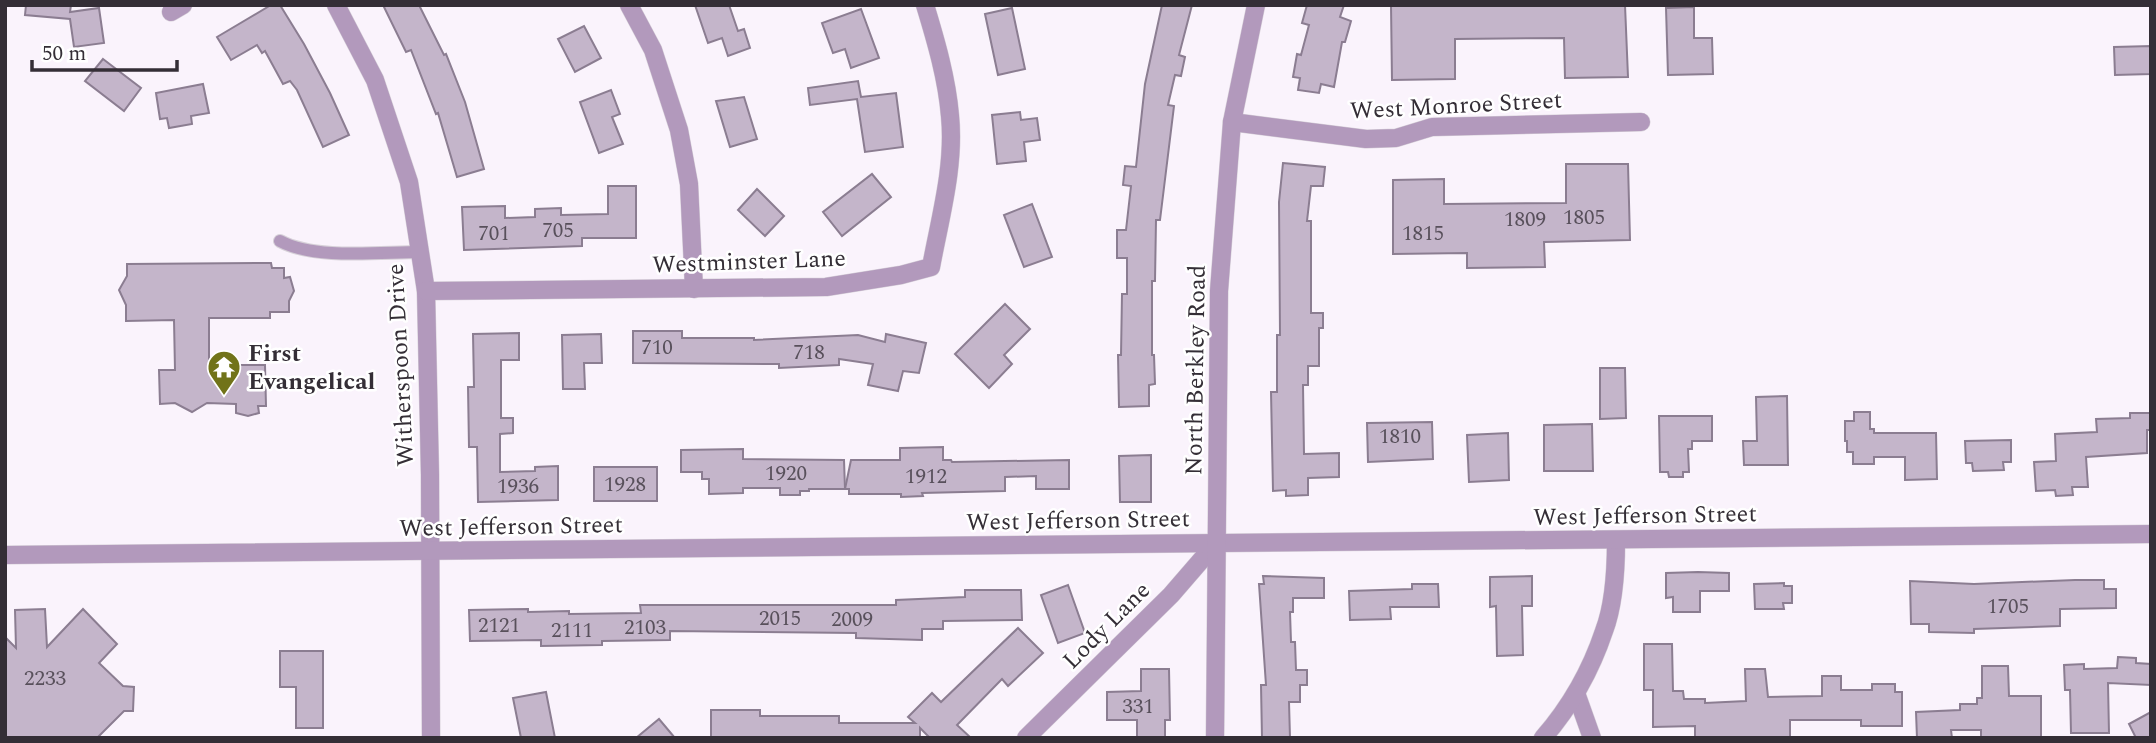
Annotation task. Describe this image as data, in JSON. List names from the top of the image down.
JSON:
{
  "streets": {
    "street": [
      "West Monroe Street",
      "Westminster Lane",
      "Witherspoon Drive",
      "North Berkley Road",
      "West Jefferson Street",
      "Lody Lane"
    ]
  },
  "crossings": [
    ["West Monroe Street", "North Berkley Road"],
    ["Westminster Lane", "Witherspoon Drive"],
    ["Witherspoon Drive", "West Jefferson Street"],
    ["North Berkley Road", "West Jefferson Street"],
    ["North Berkley Road", "Lody Lane"],
    ["West Jefferson Street", "Lody Lane"]
  ],
  "places": {
    "temple": ["First Evangelical"]
  },
  "house_numbers": [
    "1805",
    "1809",
    "705",
    "701",
    "1815",
    "710",
    "718",
    "1810",
    "1920",
    "1912",
    "1928",
    "1936",
    "1705",
    "2015",
    "2009",
    "2121",
    "2103",
    "2111",
    "2233",
    "331"
  ],
  "scale_bar": "50 m"
}
